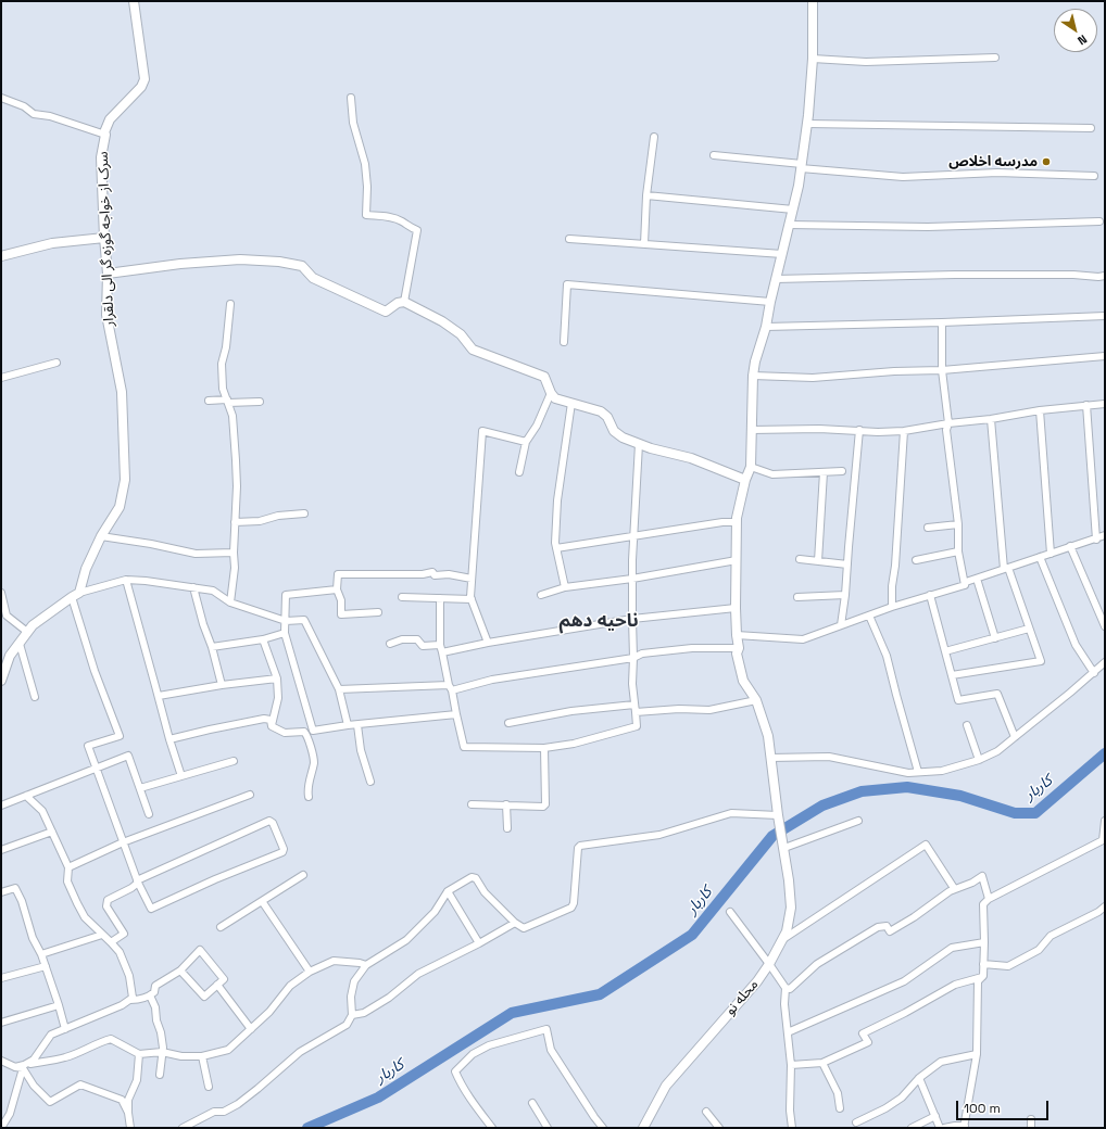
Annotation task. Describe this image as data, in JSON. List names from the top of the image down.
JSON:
{
  "streets": {
    "street": ["سرک از خواجه گوزه گر الی دلقرار", "محله نو"]
  },
  "districts": ["ناحیه دهم"],
  "water": ["کاربار"],
  "places": ["مدرسه اخلاص"],
  "scale_bar": "100 m",
  "north": "bottom right"
}
